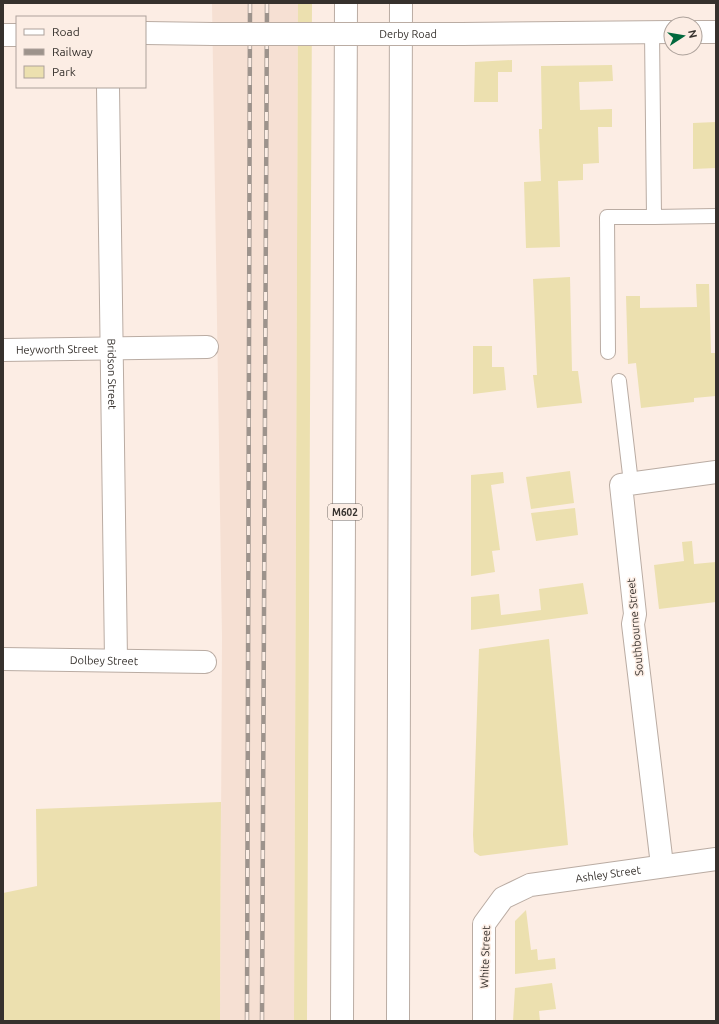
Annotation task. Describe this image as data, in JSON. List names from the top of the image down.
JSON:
{
  "streets": {
    "main road": [
      "Derby Road",
      "Heyworth Street",
      "Bridson Street",
      "M602",
      "Southbourne Street",
      "Dolbey Street",
      "Ashley Street",
      "White Street"
    ]
  },
  "crossings": [
    ["Heyworth Street", "Bridson Street"],
    ["Bridson Street", "Dolbey Street"],
    ["Southbourne Street", "Ashley Street"],
    ["Ashley Street", "White Street"]
  ],
  "legend": ["Road", "Railway", "Park"],
  "north": "right"
}
